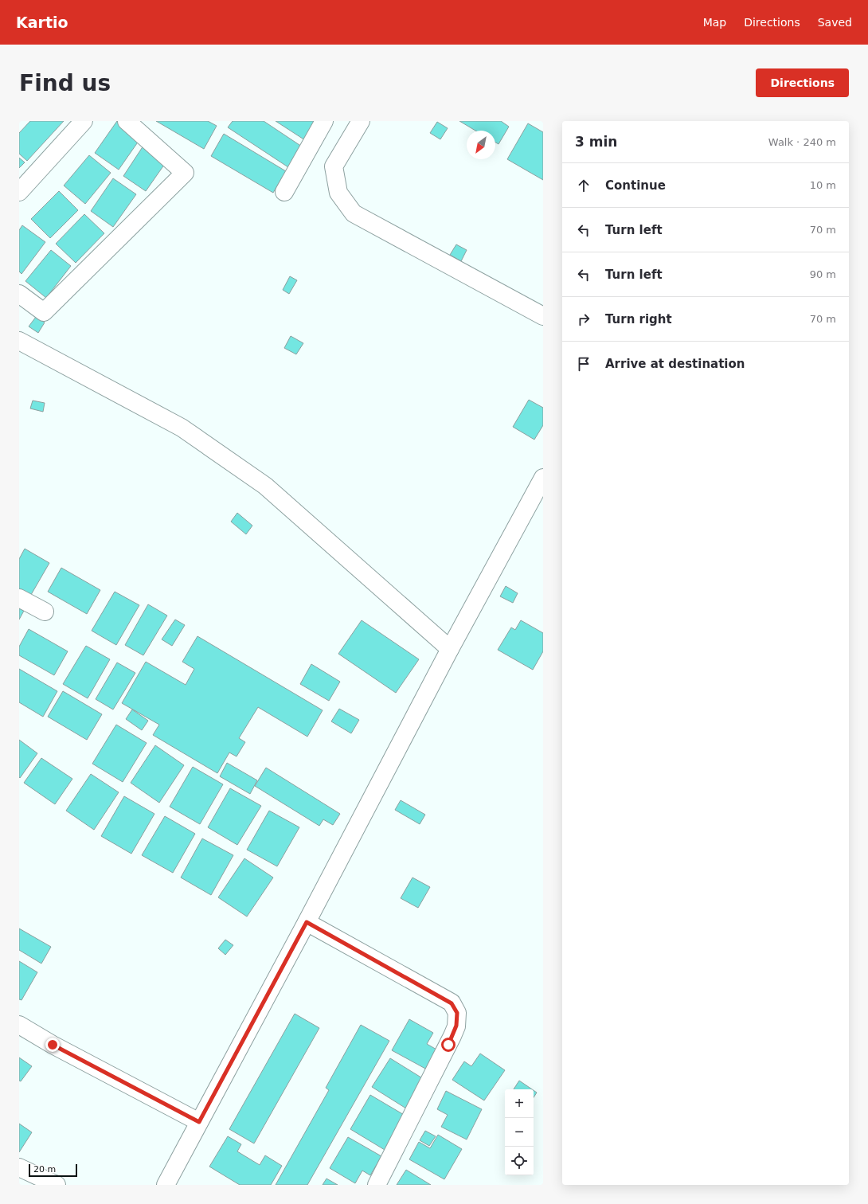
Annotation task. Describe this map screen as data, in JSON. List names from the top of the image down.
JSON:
{
  "scale_bar": "20 m",
  "north": "bottom left",
  "page": {
    "header": "Kartio",
    "nav": ["Map", "Directions", "Saved"],
    "buttons": "Directions",
    "title": "Find us",
    "heading": ["3 min", "Walk · 240 m"],
    "list": [
      ["Continue", "10 m"],
      ["Turn left", "70 m"],
      ["Turn left", "90 m"],
      ["Turn right", "70 m"],
      "Arrive at destination"
    ],
    "map_buttons": ["+", "−"],
    "scale": "20 m"
  }
}
